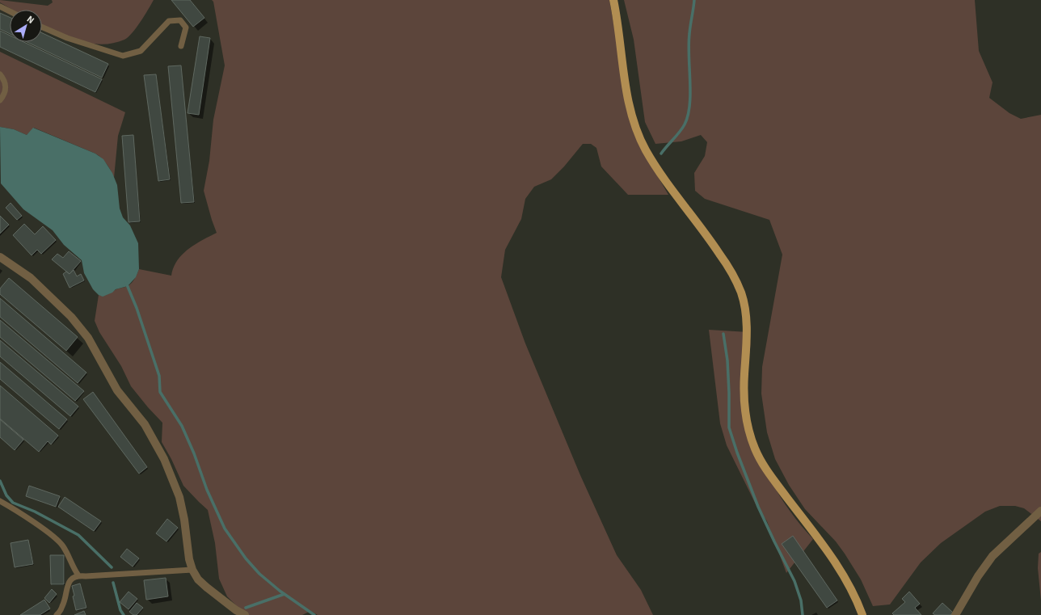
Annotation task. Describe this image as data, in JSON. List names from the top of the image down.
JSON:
{
  "north": "top right"
}
